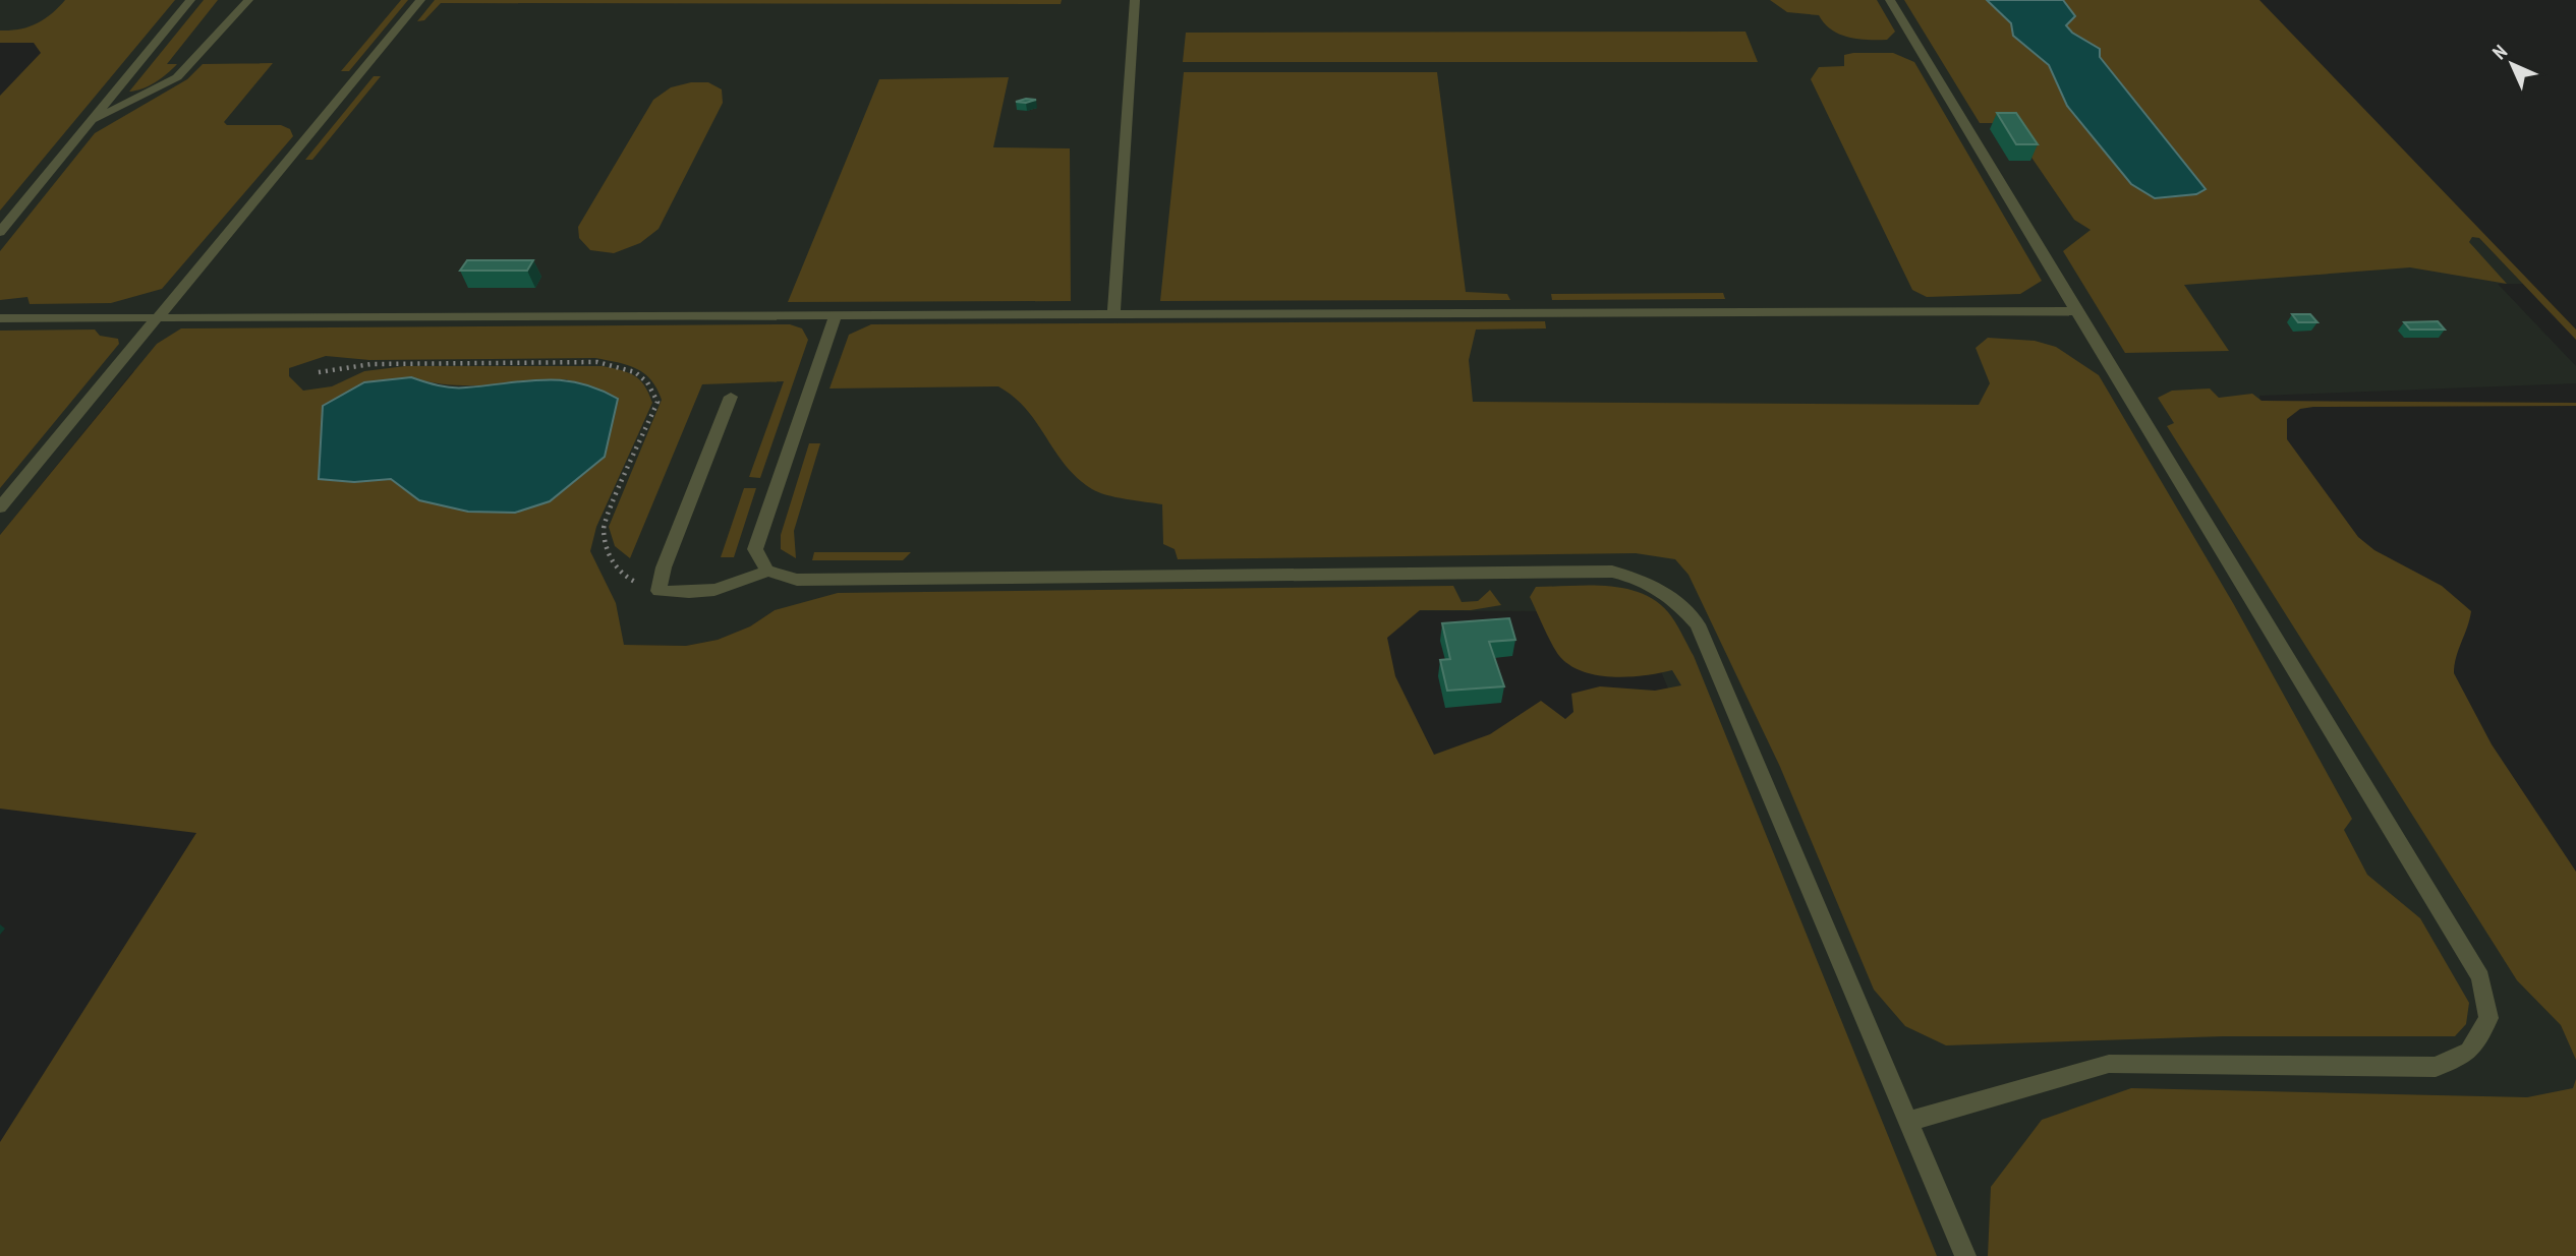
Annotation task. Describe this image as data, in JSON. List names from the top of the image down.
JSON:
{
  "north": "top left"
}
